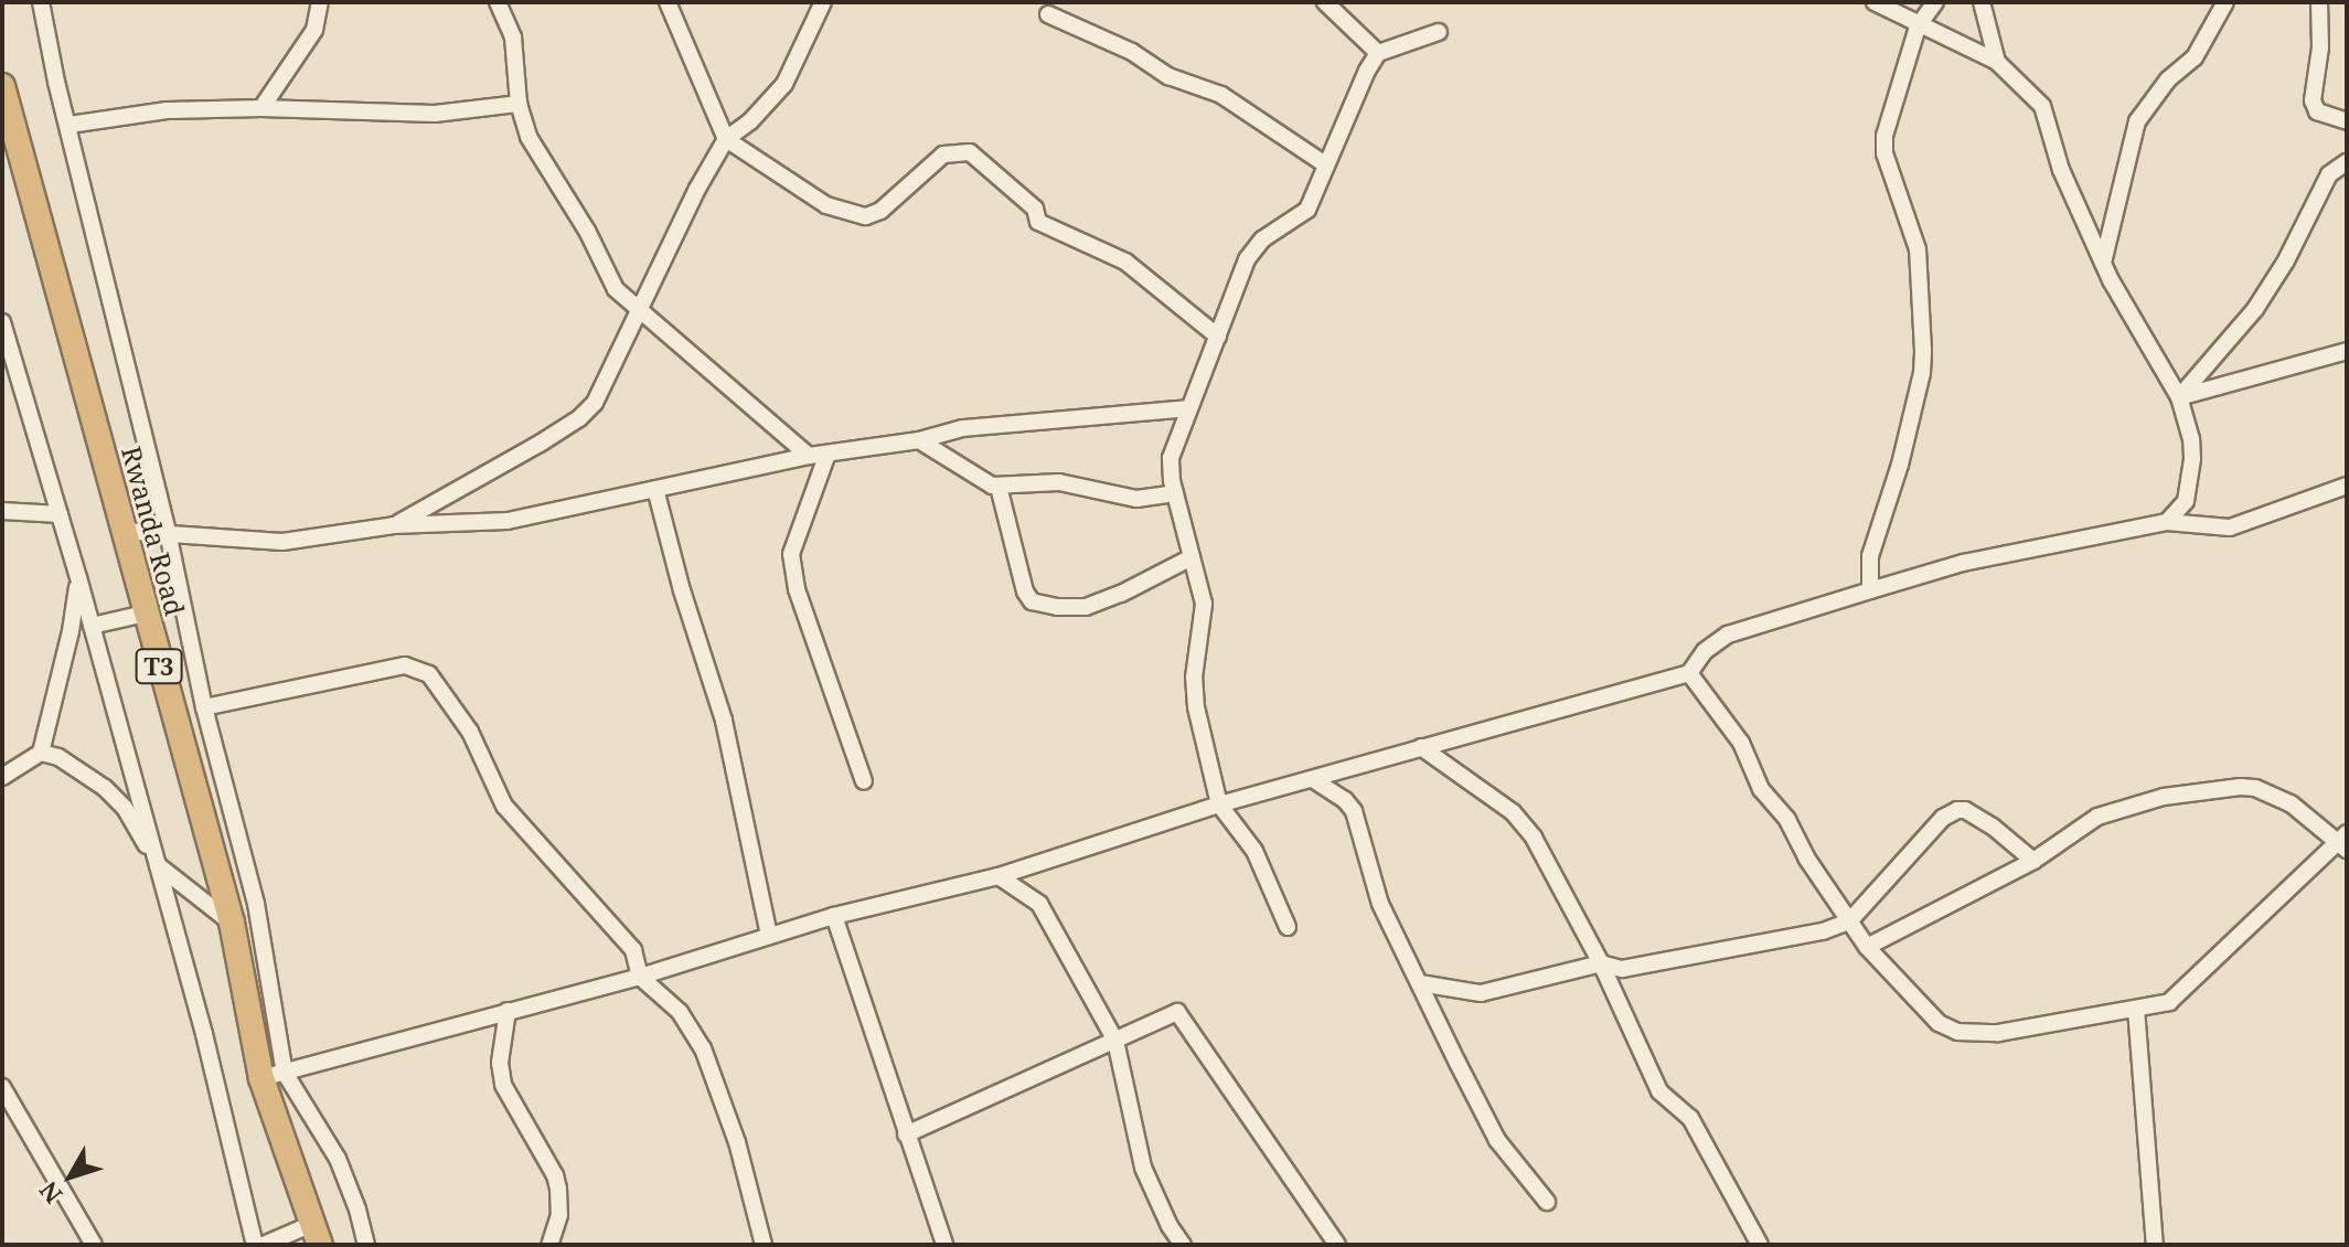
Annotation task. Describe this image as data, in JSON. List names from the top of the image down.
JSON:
{
  "streets": {
    "highway": ["Rwanda Road", "T3"]
  },
  "north": "bottom left"
}
